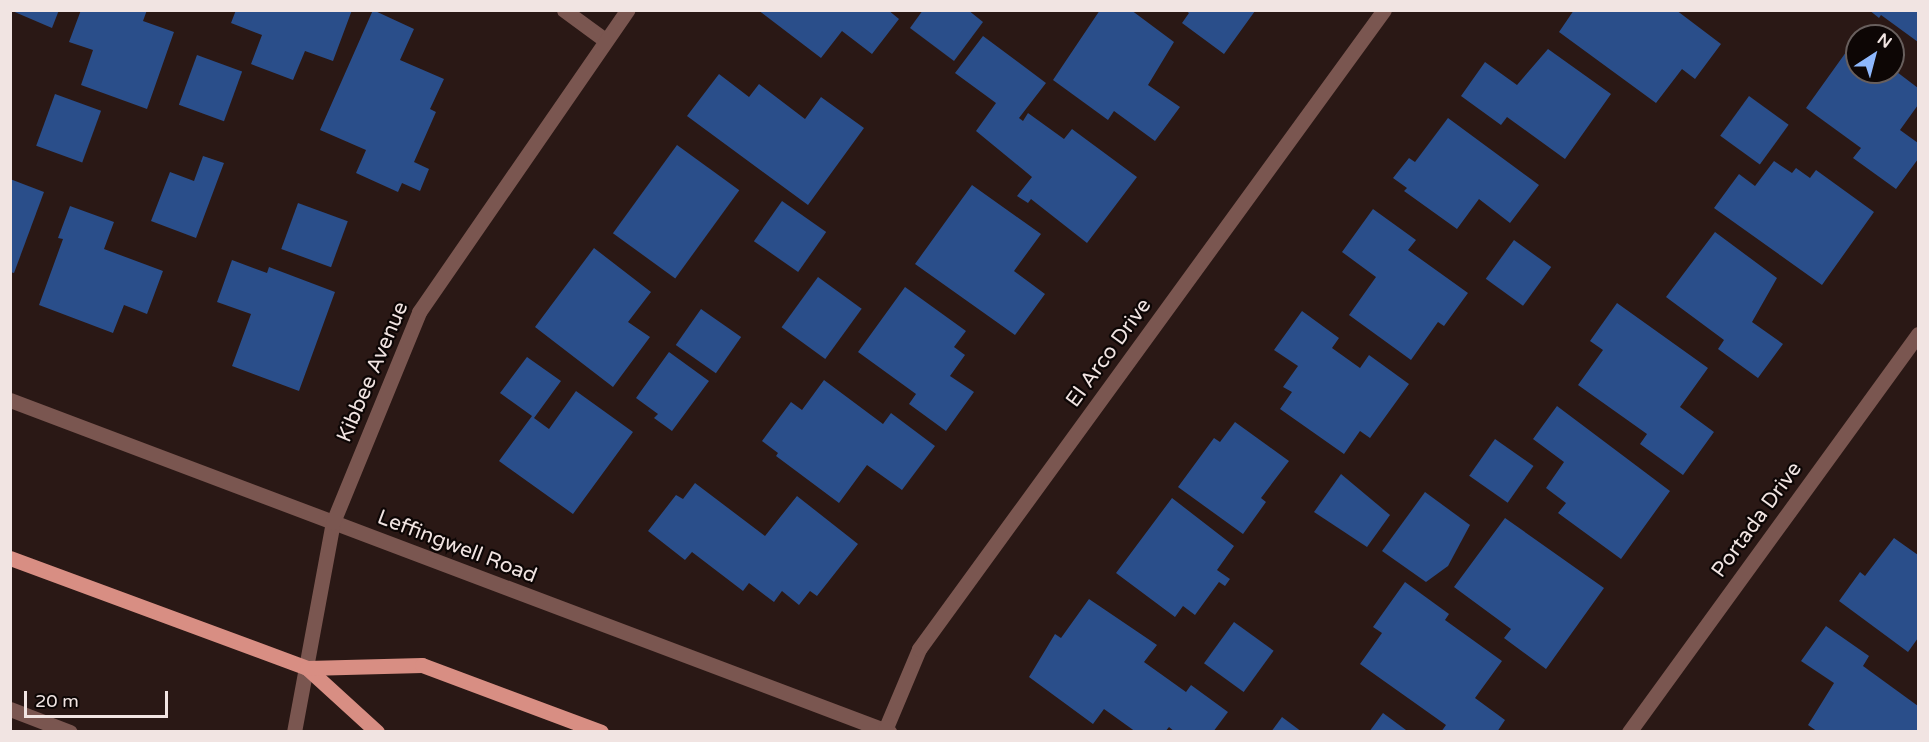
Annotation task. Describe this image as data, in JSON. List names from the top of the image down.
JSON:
{
  "streets": {
    "street": [
      "El Arco Drive",
      "Kibbee Avenue",
      "Portada Drive",
      "Leffingwell Road"
    ]
  },
  "crossings": [
    ["El Arco Drive", "Leffingwell Road"],
    ["Kibbee Avenue", "Leffingwell Road"]
  ],
  "scale_bar": "20 m",
  "north": "top right"
}
